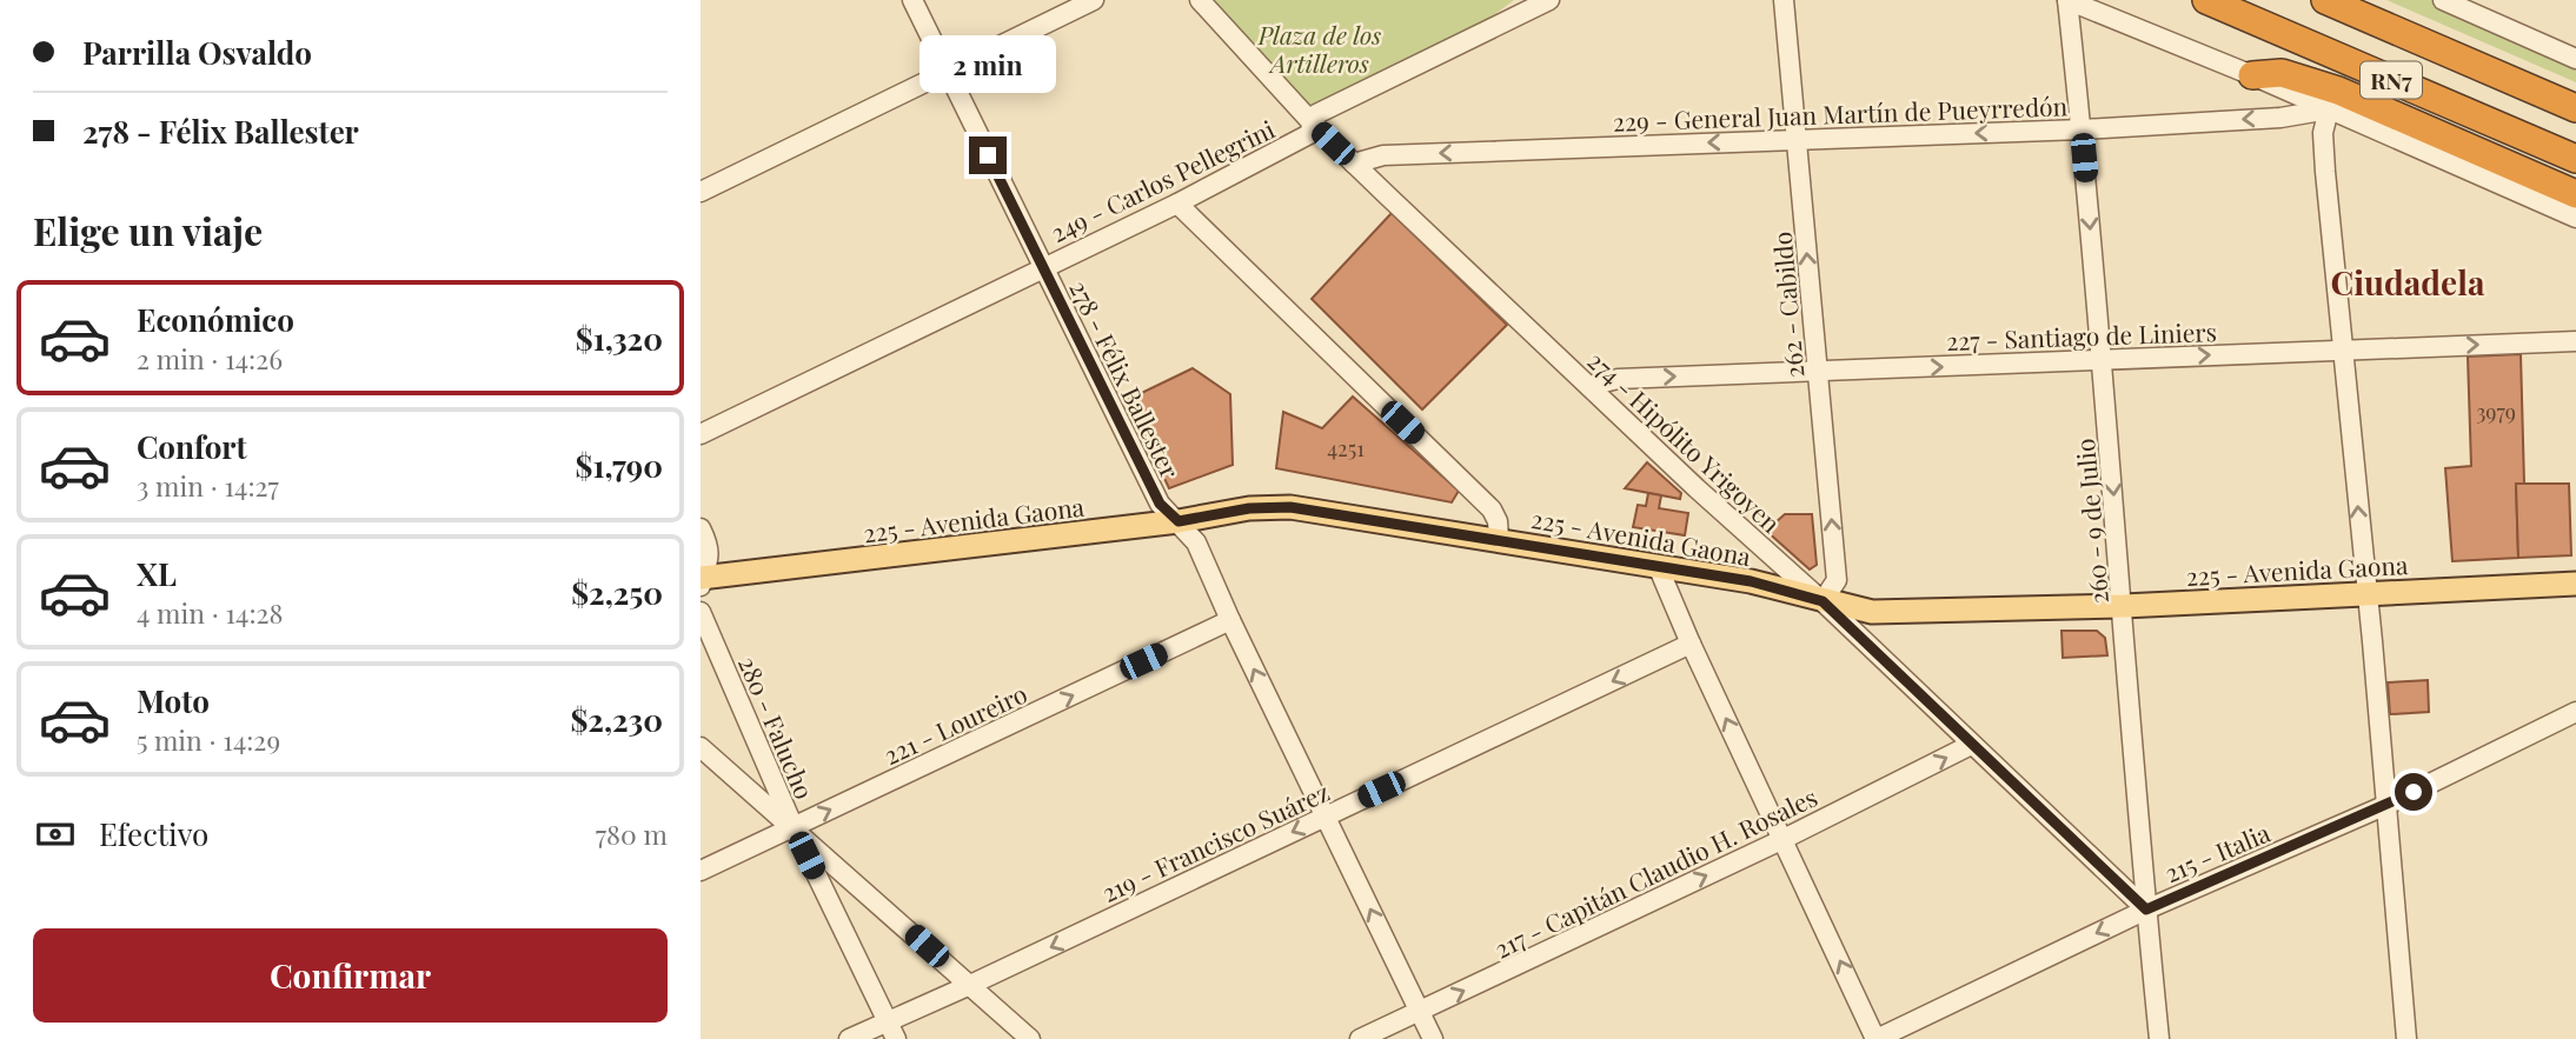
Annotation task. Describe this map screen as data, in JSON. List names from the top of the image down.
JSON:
{
  "streets": {
    "highway": ["RN7"],
    "main road": ["225 - Avenida Gaona"],
    "street": [
      "229 - General Juan Martín de Pueyrredón",
      "249 - Carlos Pellegrini",
      "262 - Cabildo",
      "227 - Santiago de Liniers",
      "278 - Félix Ballester",
      "274 - Hipólito Yrigoyen",
      "260 - 9 de Julio",
      "221 - Loureiro",
      "280 - Falucho",
      "219 - Francisco Suárez",
      "215 - Italia",
      "217 - Capitán Claudio H. Rosales"
    ]
  },
  "crossings": [
    ["229 - General Juan Martín de Pueyrredón", "262 - Cabildo"],
    ["229 - General Juan Martín de Pueyrredón", "274 - Hipólito Yrigoyen"],
    ["229 - General Juan Martín de Pueyrredón", "260 - 9 de Julio"],
    ["249 - Carlos Pellegrini", "278 - Félix Ballester"],
    ["249 - Carlos Pellegrini", "274 - Hipólito Yrigoyen"],
    ["262 - Cabildo", "227 - Santiago de Liniers"],
    ["262 - Cabildo", "274 - Hipólito Yrigoyen"],
    ["262 - Cabildo", "225 - Avenida Gaona"],
    ["227 - Santiago de Liniers", "274 - Hipólito Yrigoyen"],
    ["227 - Santiago de Liniers", "260 - 9 de Julio"],
    ["278 - Félix Ballester", "225 - Avenida Gaona"],
    ["278 - Félix Ballester", "221 - Loureiro"],
    ["278 - Félix Ballester", "219 - Francisco Suárez"],
    ["278 - Félix Ballester", "217 - Capitán Claudio H. Rosales"],
    ["274 - Hipólito Yrigoyen", "225 - Avenida Gaona"],
    ["274 - Hipólito Yrigoyen", "260 - 9 de Julio"],
    ["274 - Hipólito Yrigoyen", "215 - Italia"],
    ["274 - Hipólito Yrigoyen", "217 - Capitán Claudio H. Rosales"],
    ["225 - Avenida Gaona", "260 - 9 de Julio"],
    ["260 - 9 de Julio", "215 - Italia"],
    ["221 - Loureiro", "280 - Falucho"],
    ["280 - Falucho", "219 - Francisco Suárez"]
  ],
  "one_way": [
    "229 - General Juan Martín de Pueyrredón",
    "262 - Cabildo",
    "227 - Santiago de Liniers",
    "278 - Félix Ballester",
    "260 - 9 de Julio",
    "221 - Loureiro",
    "219 - Francisco Suárez",
    "215 - Italia",
    "217 - Capitán Claudio H. Rosales"
  ],
  "districts": ["Ciudadela"],
  "parks": ["Plaza de los Artilleros"],
  "house_numbers": ["3979", "4251"],
  "page": {
    "banner": ["Parrilla Osvaldo", "278 - Félix Ballester"],
    "bubble": "2 min",
    "heading": "Elige un viaje",
    "list": [
      {
        "name": "Económico",
        "note": "2 min · 14:26",
        "value": "$1,320"
      },
      {
        "name": "Confort",
        "note": "3 min · 14:27",
        "value": "$1,790"
      },
      {
        "name": "XL",
        "note": "4 min · 14:28",
        "value": "$2,250"
      },
      {
        "name": "Moto",
        "note": "5 min · 14:29",
        "value": "$2,230"
      }
    ],
    "pay": ["Efectivo", "780 m"],
    "buttons": "Confirmar"
  }
}
